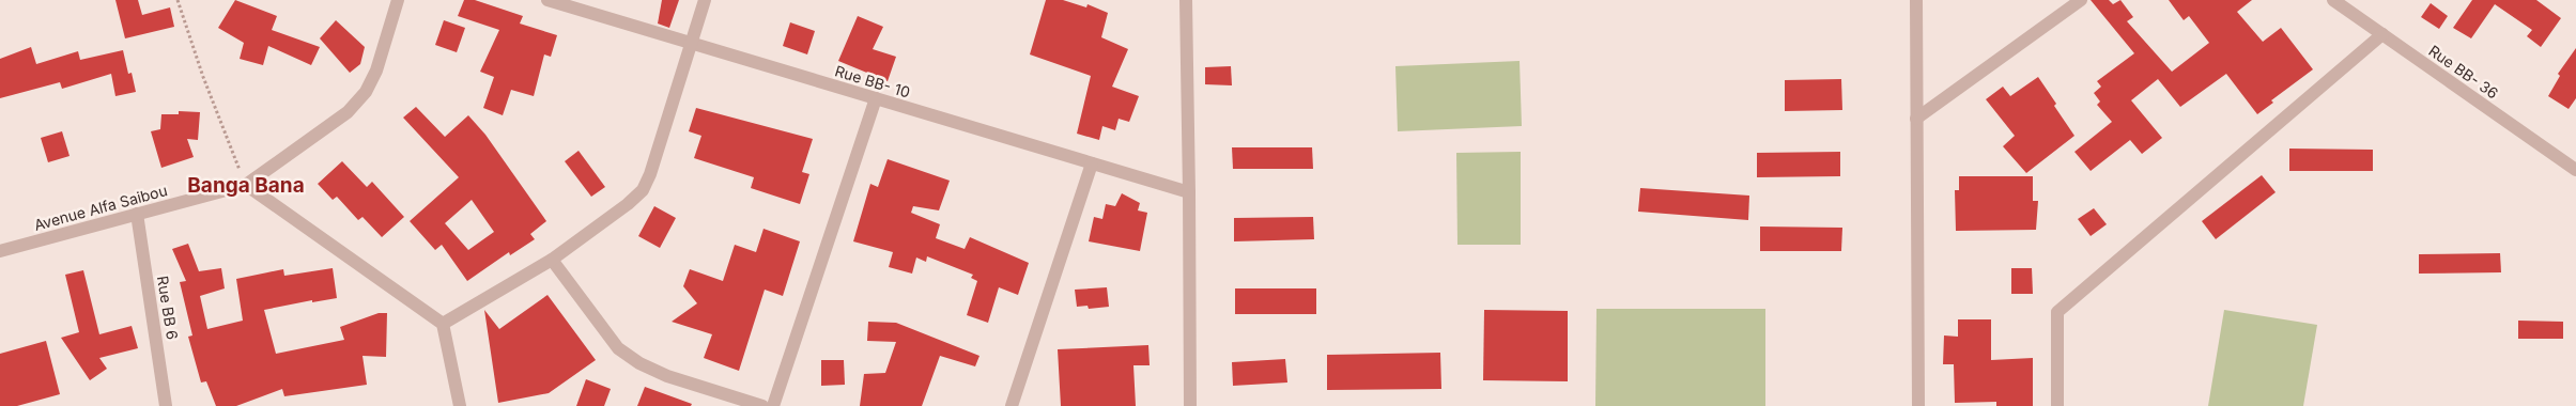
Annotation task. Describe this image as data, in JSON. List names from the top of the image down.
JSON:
{
  "streets": {
    "street": [
      "Rue BB- 36",
      "Rue BB- 10",
      "Avenue Alfa Saibou",
      "Rue BB 6"
    ]
  },
  "crossings": [
    ["Avenue Alfa Saibou", "Rue BB 6"]
  ],
  "districts": ["Banga Bana"]
}
